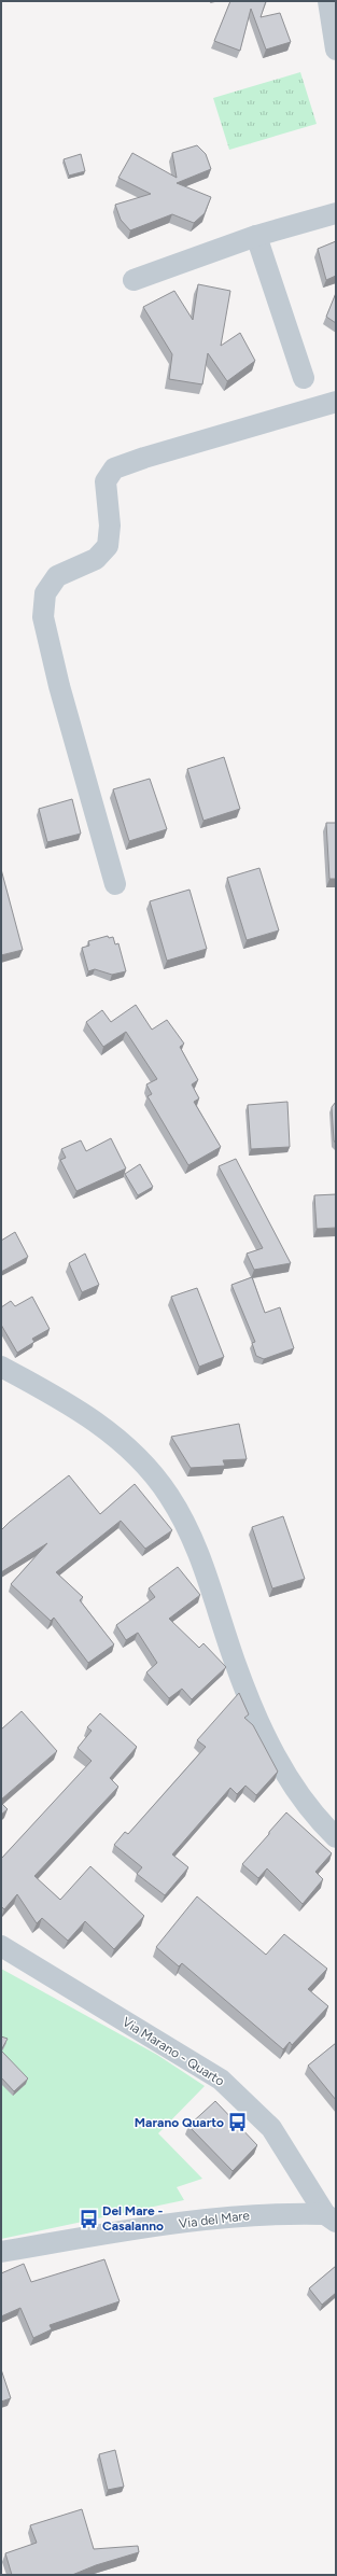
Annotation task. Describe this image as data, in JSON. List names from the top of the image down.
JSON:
{
  "streets": {
    "street": ["Via Marano - Quarto", "Via del Mare"]
  },
  "crossings": [
    ["Via Marano - Quarto", "Via del Mare"]
  ],
  "places": {
    "bus stop": ["Marano Quarto", "Del Mare - Casalanno"]
  }
}
